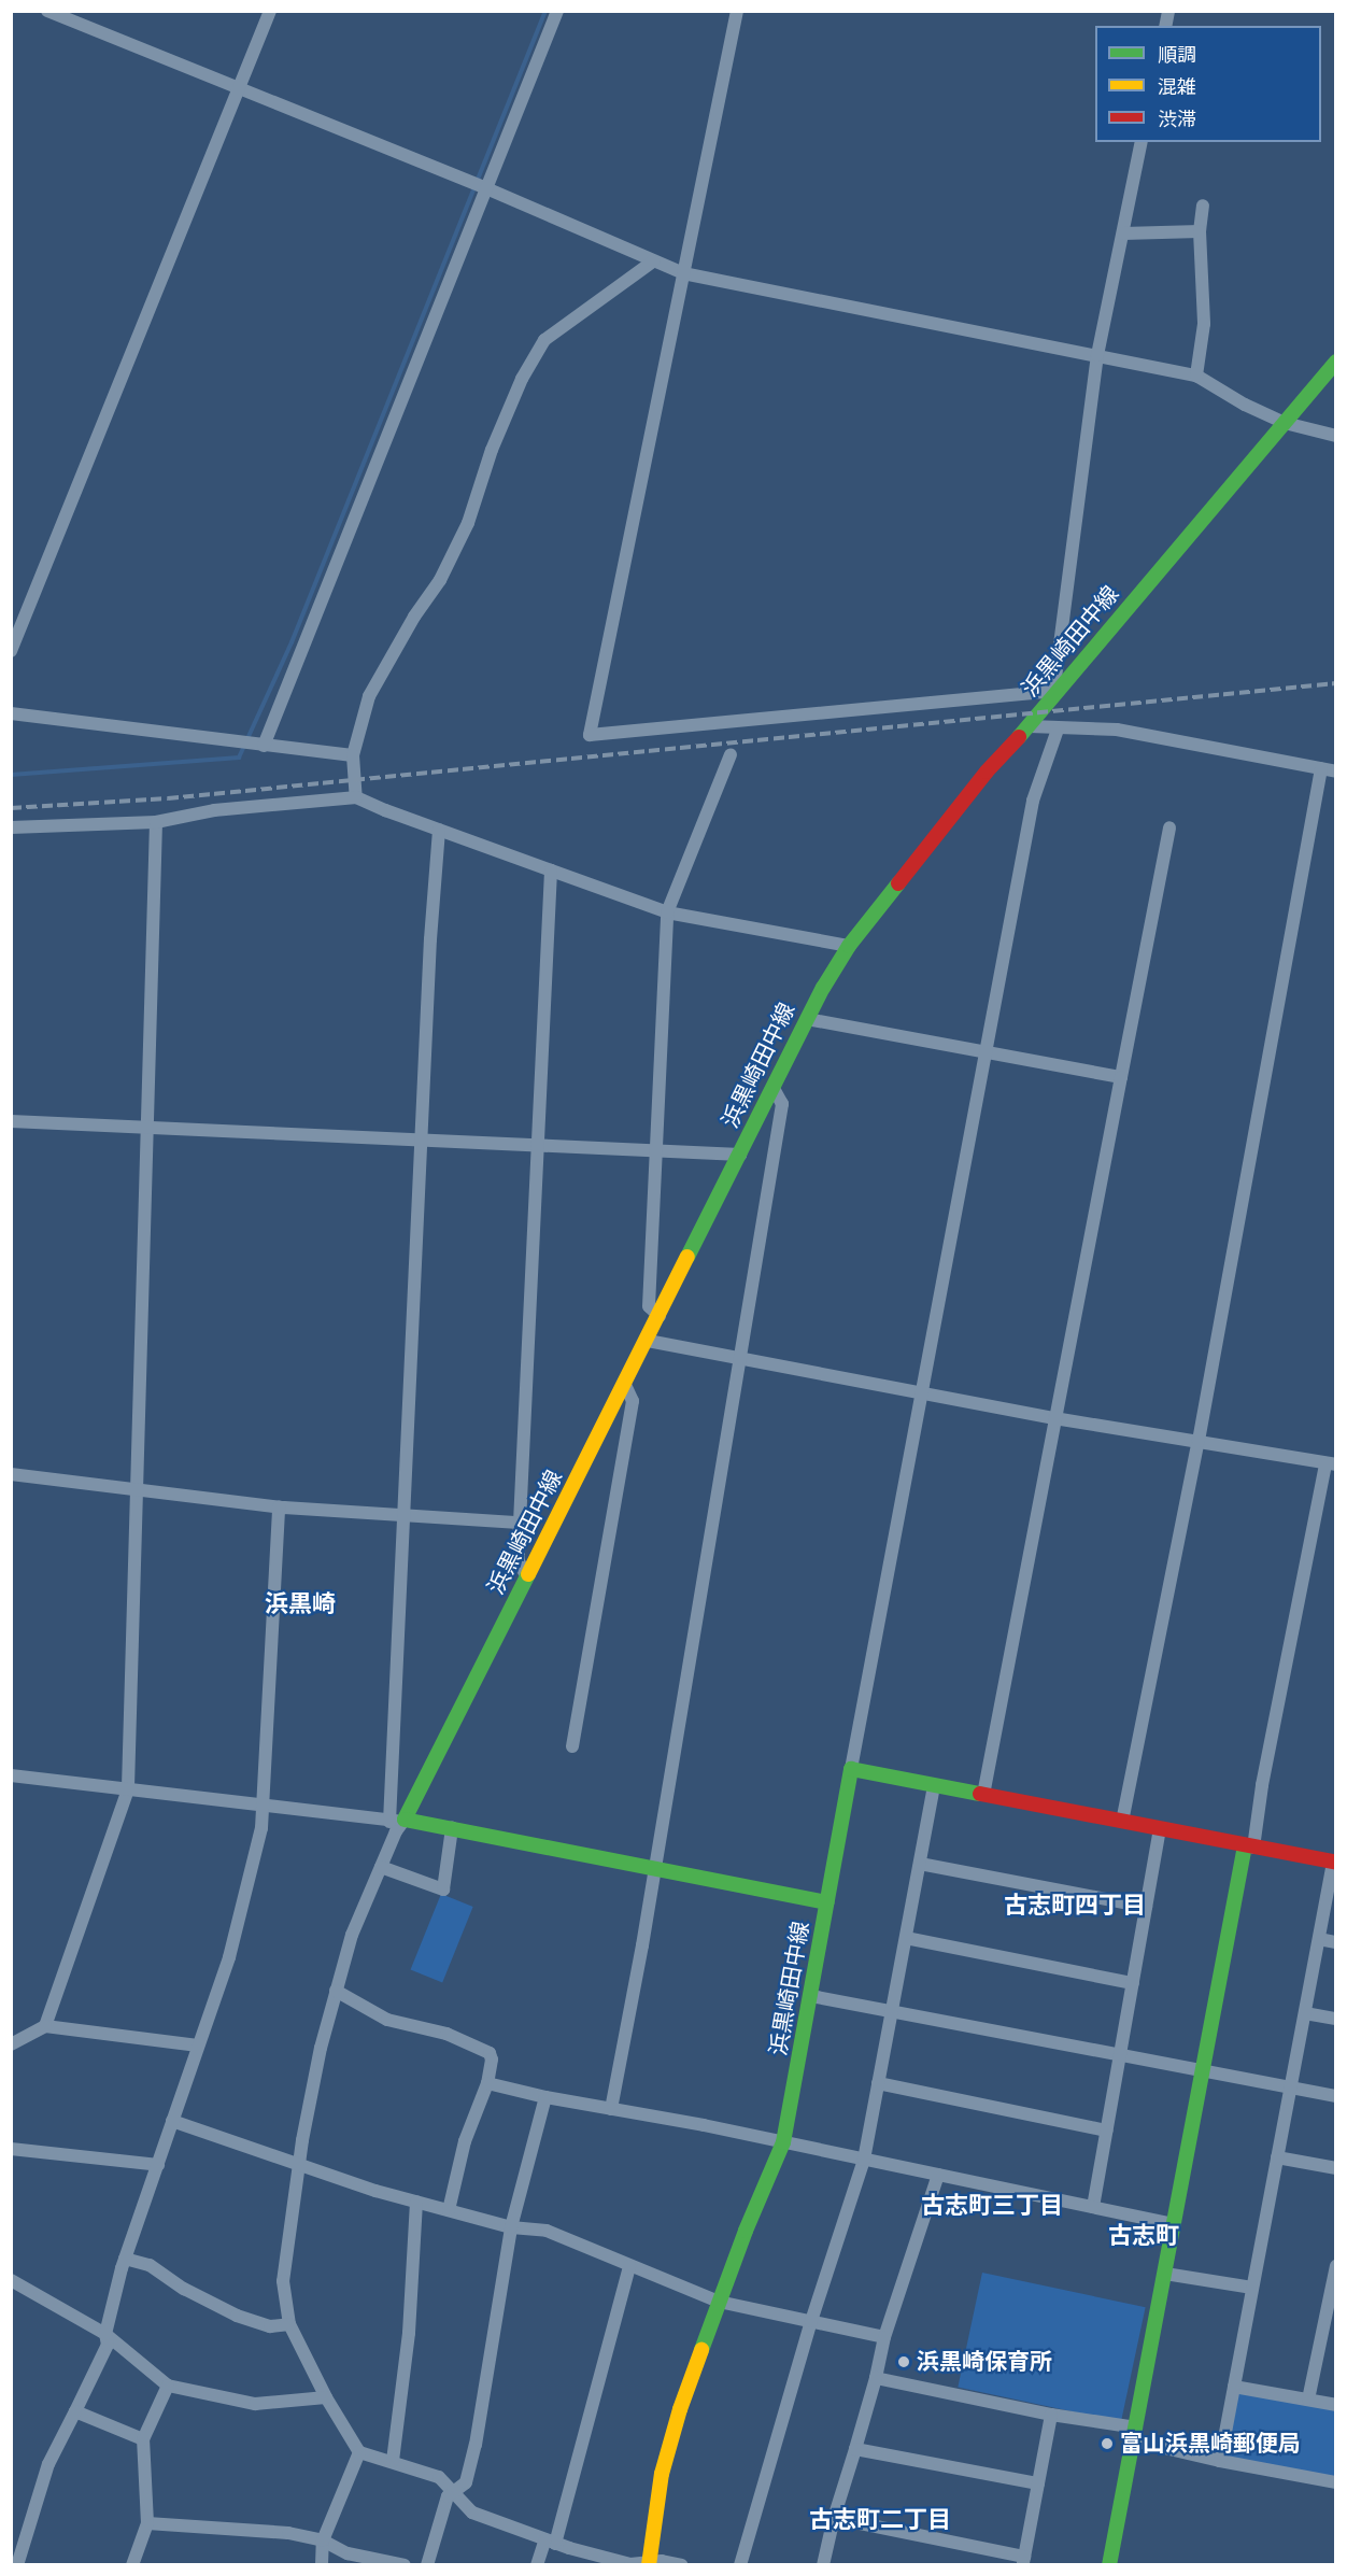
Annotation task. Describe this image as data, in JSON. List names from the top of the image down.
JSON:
{
  "streets": {
    "main road": ["浜黒崎田中線"]
  },
  "districts": [
    "浜黒崎",
    "古志町四丁目",
    "古志町三丁目",
    "古志町",
    "古志町二丁目"
  ],
  "places": ["浜黒崎保育所", "富山浜黒崎郵便局"],
  "legend": ["順調", "混雑", "渋滞"]
}
